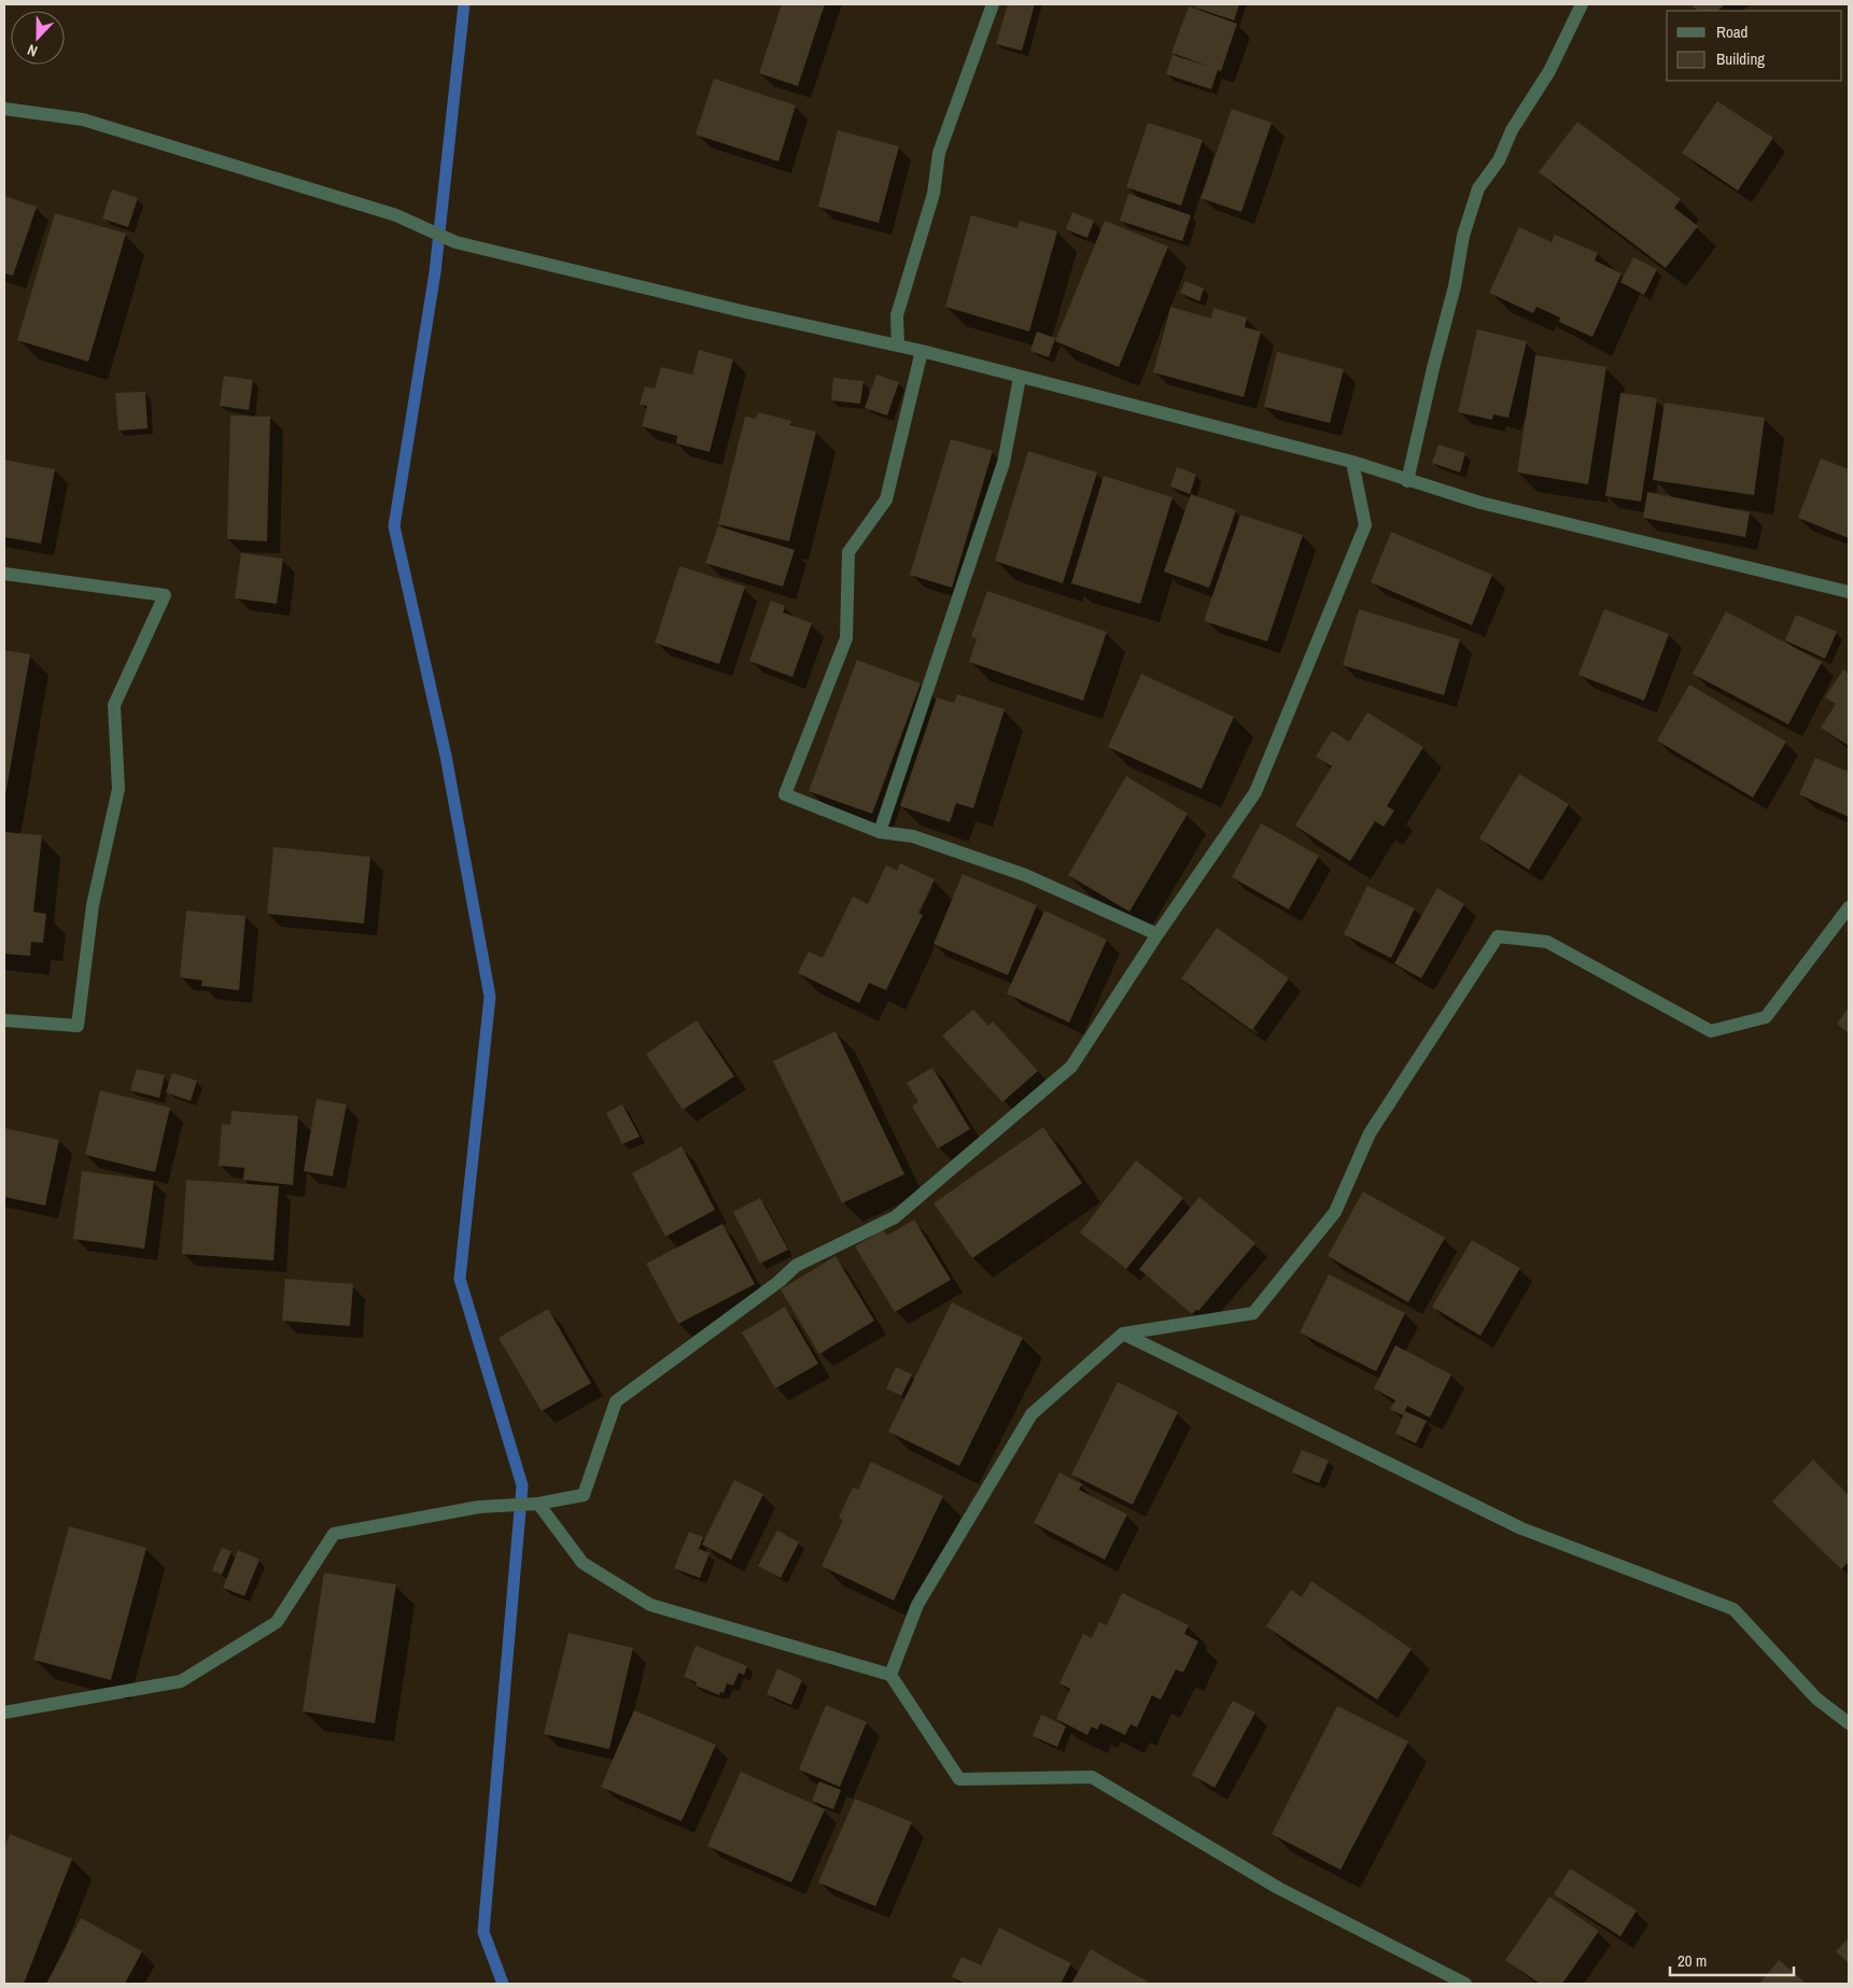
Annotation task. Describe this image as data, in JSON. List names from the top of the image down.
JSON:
{
  "legend": ["Road", "Building"],
  "scale_bar": "20 m",
  "north": "bottom"
}
